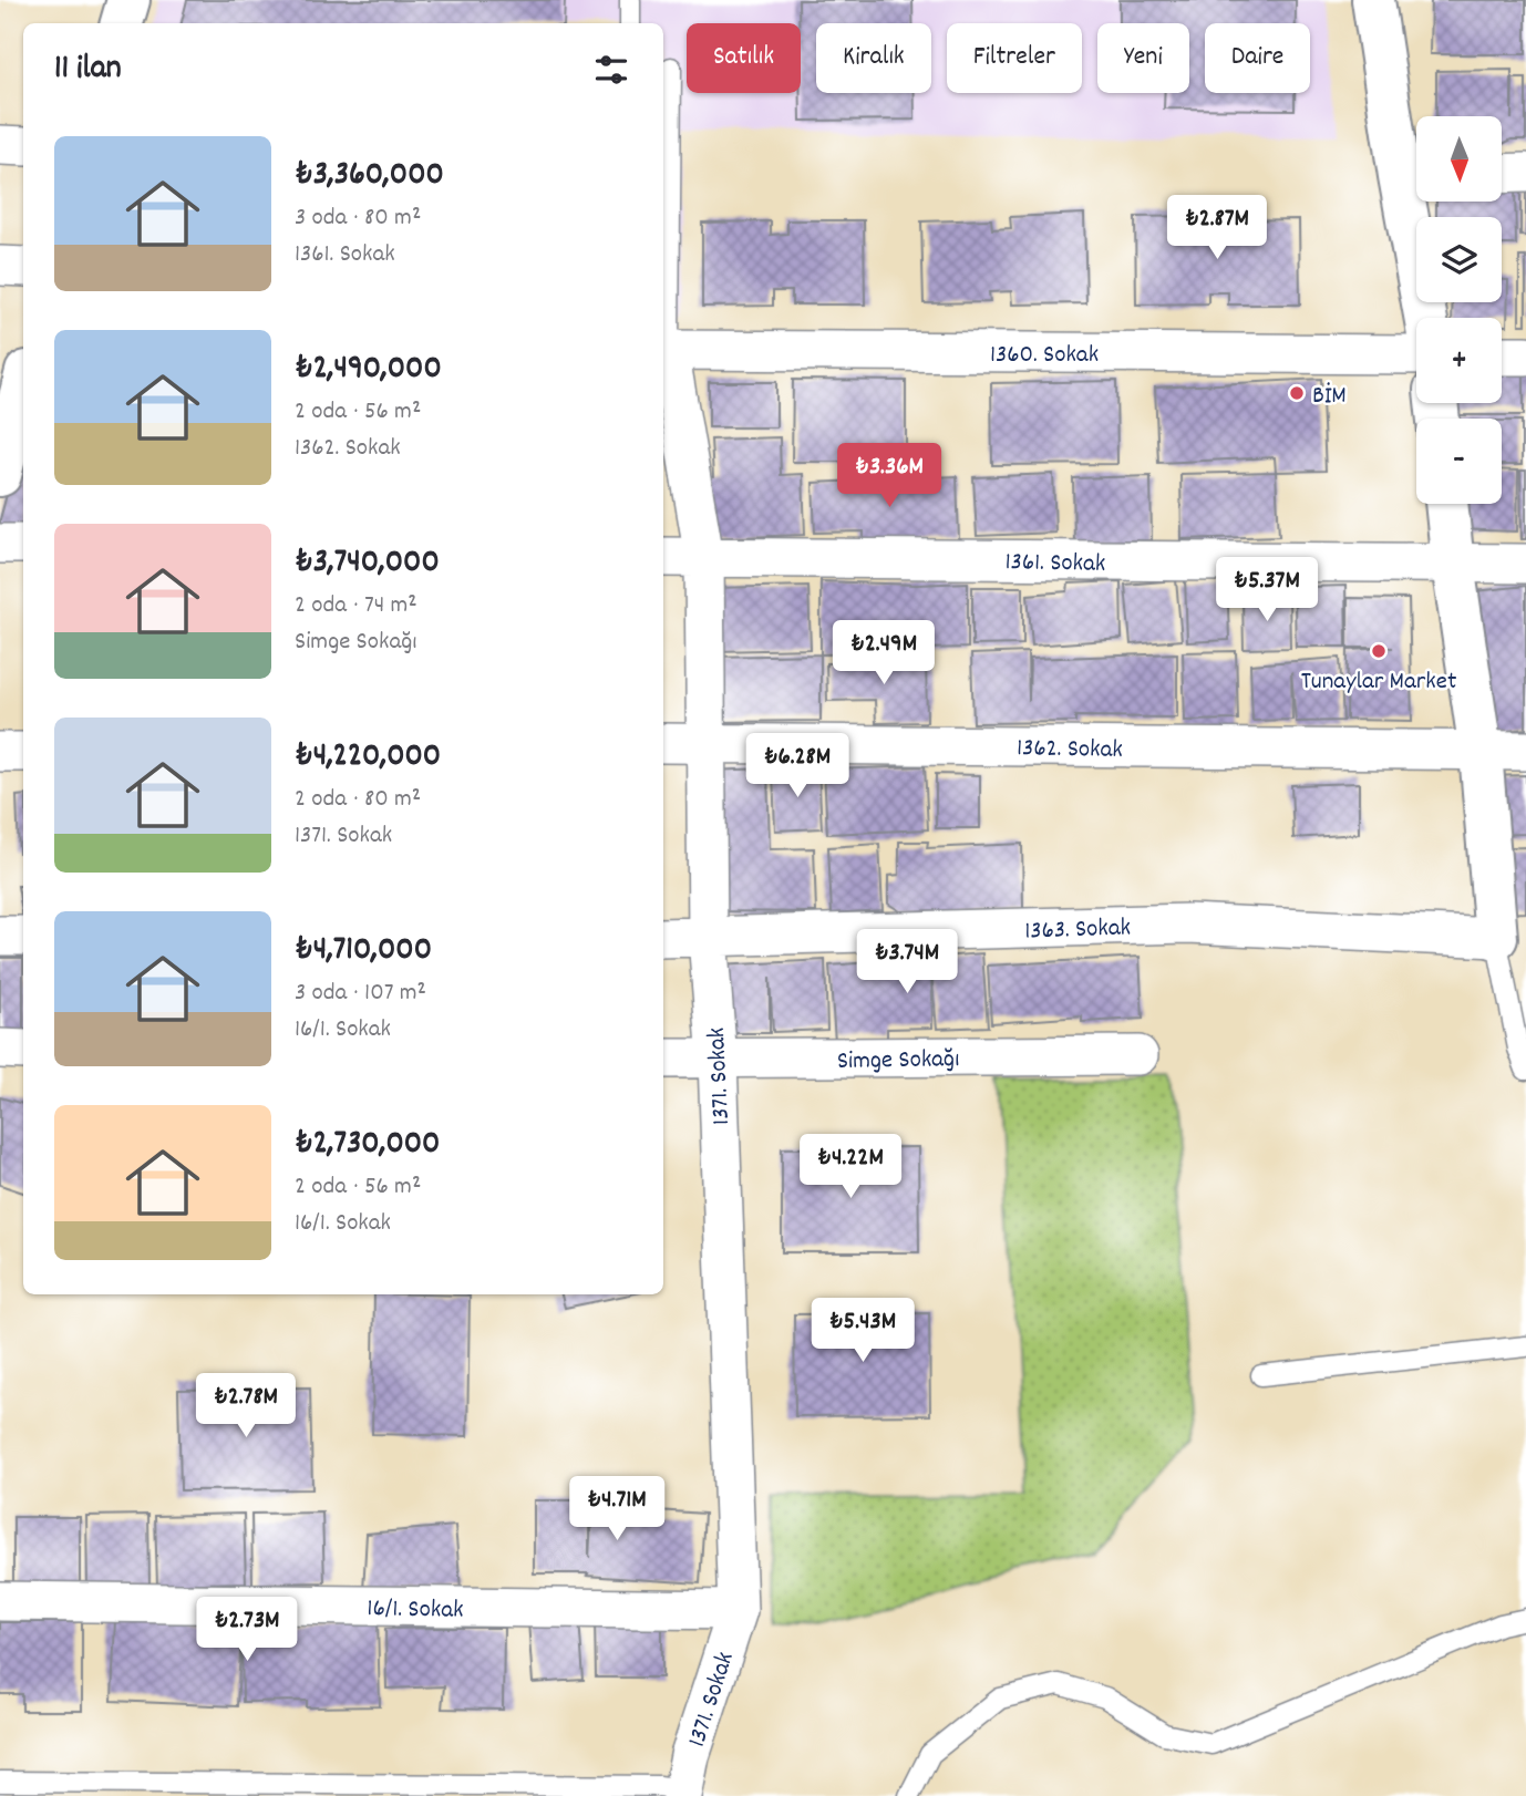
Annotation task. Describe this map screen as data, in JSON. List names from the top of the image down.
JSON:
{
  "streets": {
    "street": [
      "1360. Sokak",
      "1361. Sokak",
      "1362. Sokak",
      "1363. Sokak",
      "Simge Sokağı",
      "1371. Sokak",
      "16/1. Sokak"
    ]
  },
  "crossings": [
    ["1360. Sokak", "1371. Sokak"],
    ["1361. Sokak", "1371. Sokak"],
    ["1362. Sokak", "1371. Sokak"],
    ["1363. Sokak", "1371. Sokak"],
    ["Simge Sokağı", "1371. Sokak"],
    ["1371. Sokak", "16/1. Sokak"]
  ],
  "places": ["BİM", "Tunaylar Market"],
  "north": "bottom",
  "page": {
    "chip": [
      "Satılık",
      "Kiralık",
      "Filtreler",
      "Yeni",
      "Daire"
    ],
    "heading": "11 ilan",
    "map_buttons": ["+", "−"],
    "list": [
      {
        "name": "₺3,360,000",
        "note": "3 oda · 80 m² · 1361. Sokak"
      },
      {
        "name": "₺2,490,000",
        "note": "2 oda · 56 m² · 1362. Sokak"
      },
      {
        "name": "₺3,740,000",
        "note": "2 oda · 74 m² · Simge Sokağı"
      },
      {
        "name": "₺4,220,000",
        "note": "2 oda · 80 m² · 1371. Sokak"
      },
      {
        "name": "₺4,710,000",
        "note": "3 oda · 107 m² · 16/1. Sokak"
      },
      {
        "name": "₺2,730,000",
        "note": "2 oda · 56 m² · 16/1. Sokak"
      }
    ],
    "price": [
      "₺2.87M",
      "₺3.36M",
      "₺5.37M",
      "₺2.49M",
      "₺6.28M",
      "₺3.74M",
      "₺4.22M",
      "₺5.43M",
      "₺2.78M",
      "₺4.71M",
      "₺2.73M"
    ]
  }
}
